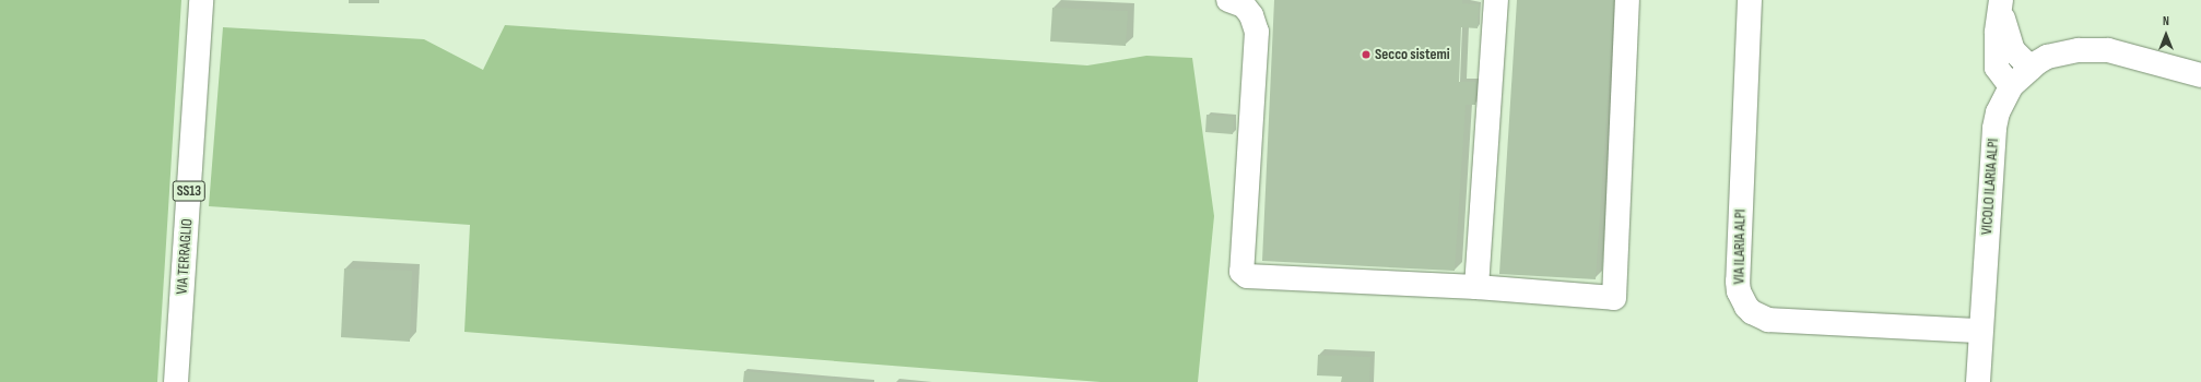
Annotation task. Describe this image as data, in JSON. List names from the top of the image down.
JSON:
{
  "streets": {
    "street": [
      "VICOLO ILARIA ALPI",
      "SS13",
      "VIA ILARIA ALPI",
      "VIA TERRAGLIO"
    ]
  },
  "crossings": [
    ["VICOLO ILARIA ALPI", "VIA ILARIA ALPI"]
  ],
  "places": ["Secco sistemi"],
  "north": "top"
}
